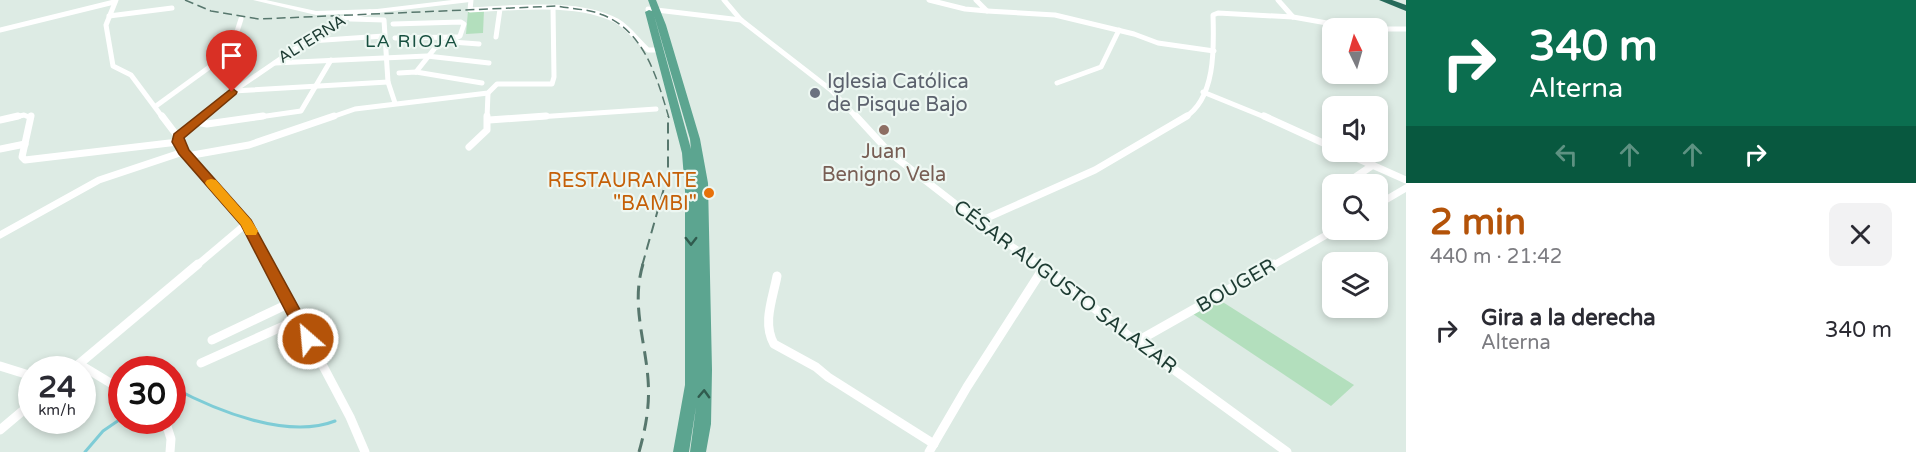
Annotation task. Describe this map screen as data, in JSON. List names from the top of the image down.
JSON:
{
  "streets": {
    "street": ["ALTERNA", "BOUGER", "CÉSAR AUGUSTO SALAZAR"]
  },
  "crossings": [
    ["BOUGER", "CÉSAR AUGUSTO SALAZAR"]
  ],
  "districts": ["LA RIOJA"],
  "places": ["Iglesia Católica de Pisque Bajo", "Juan Benigno Vela", "RESTAURANTE \"BAMBI\""],
  "north": "top",
  "page": {
    "turn": ["340 m", "Alterna"],
    "heading": ["2 min", "440 m · 21:42"],
    "list": [
      {
        "name": "Gira a la derecha",
        "note": "Alterna",
        "value": "340 m"
      }
    ],
    "speed": "24 km/h",
    "limit": "30"
  }
}
